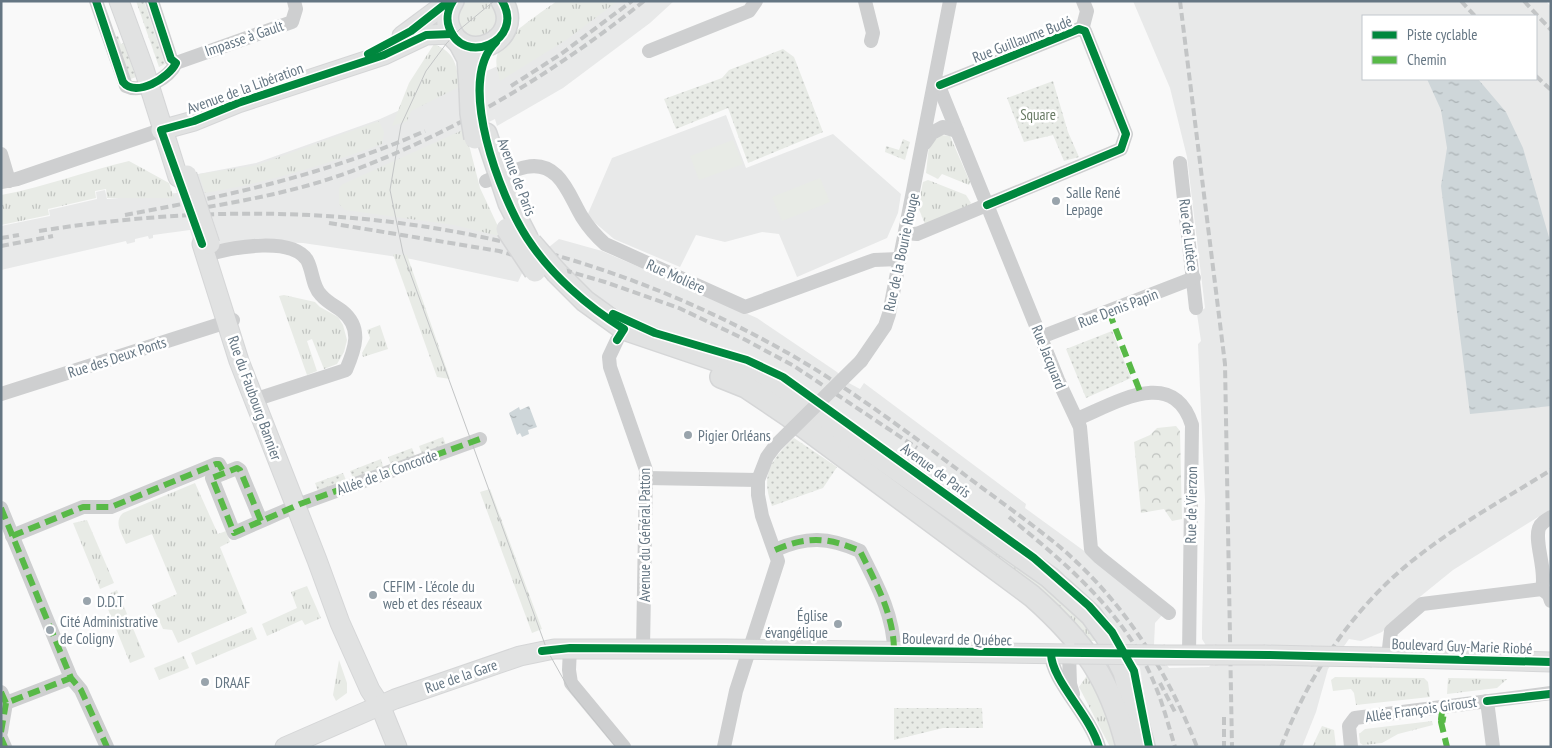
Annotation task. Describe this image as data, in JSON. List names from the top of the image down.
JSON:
{
  "streets": {
    "main road": [
      "Avenue de la Libération",
      "Avenue de Paris",
      "Rue du Faubourg Bannier",
      "Boulevard de Québec",
      "Boulevard Guy-Marie Riobé",
      "Rue de la Gare"
    ],
    "street": [
      "Impasse à Gault",
      "Rue Guillaume Budé",
      "Rue de Lutèce",
      "Rue de la Bourie Rouge",
      "Rue Molière",
      "Rue Denis Papin",
      "Rue des Deux Ponts",
      "Rue Jacquard",
      "Allée de la Concorde",
      "Rue de Vierzon",
      "Avenue du Général Patton",
      "Allée François Giroust"
    ]
  },
  "crossings": [
    ["Rue Guillaume Budé", "Rue de la Bourie Rouge"],
    ["Rue Guillaume Budé", "Rue Jacquard"],
    ["Avenue de la Libération", "Avenue de Paris"],
    ["Avenue de la Libération", "Rue du Faubourg Bannier"],
    ["Avenue de Paris", "Rue Molière"],
    ["Avenue de Paris", "Avenue du Général Patton"],
    ["Rue de Lutèce", "Rue Denis Papin"],
    ["Rue de la Bourie Rouge", "Rue Molière"],
    ["Rue de la Bourie Rouge", "Rue Jacquard"],
    ["Rue de la Bourie Rouge", "Boulevard de Québec"],
    ["Rue Denis Papin", "Rue Jacquard"],
    ["Rue des Deux Ponts", "Rue du Faubourg Bannier"],
    ["Rue Jacquard", "Rue de Vierzon"],
    ["Rue du Faubourg Bannier", "Allée de la Concorde"],
    ["Rue du Faubourg Bannier", "Rue de la Gare"],
    ["Rue de Vierzon", "Boulevard de Québec"],
    ["Avenue du Général Patton", "Boulevard de Québec"],
    ["Boulevard de Québec", "Boulevard Guy-Marie Riobé"],
    ["Boulevard de Québec", "Rue de la Gare"]
  ],
  "parks": ["Square"],
  "places": [
    "Salle René Lepage",
    "Pigier Orléans",
    "CEFIM - L'école du web et des réseaux",
    "D.D.T",
    "Église évangélique",
    "Cité Administrative de Coligny",
    "DRAAF"
  ],
  "legend": ["Piste cyclable", "Chemin"]
}
